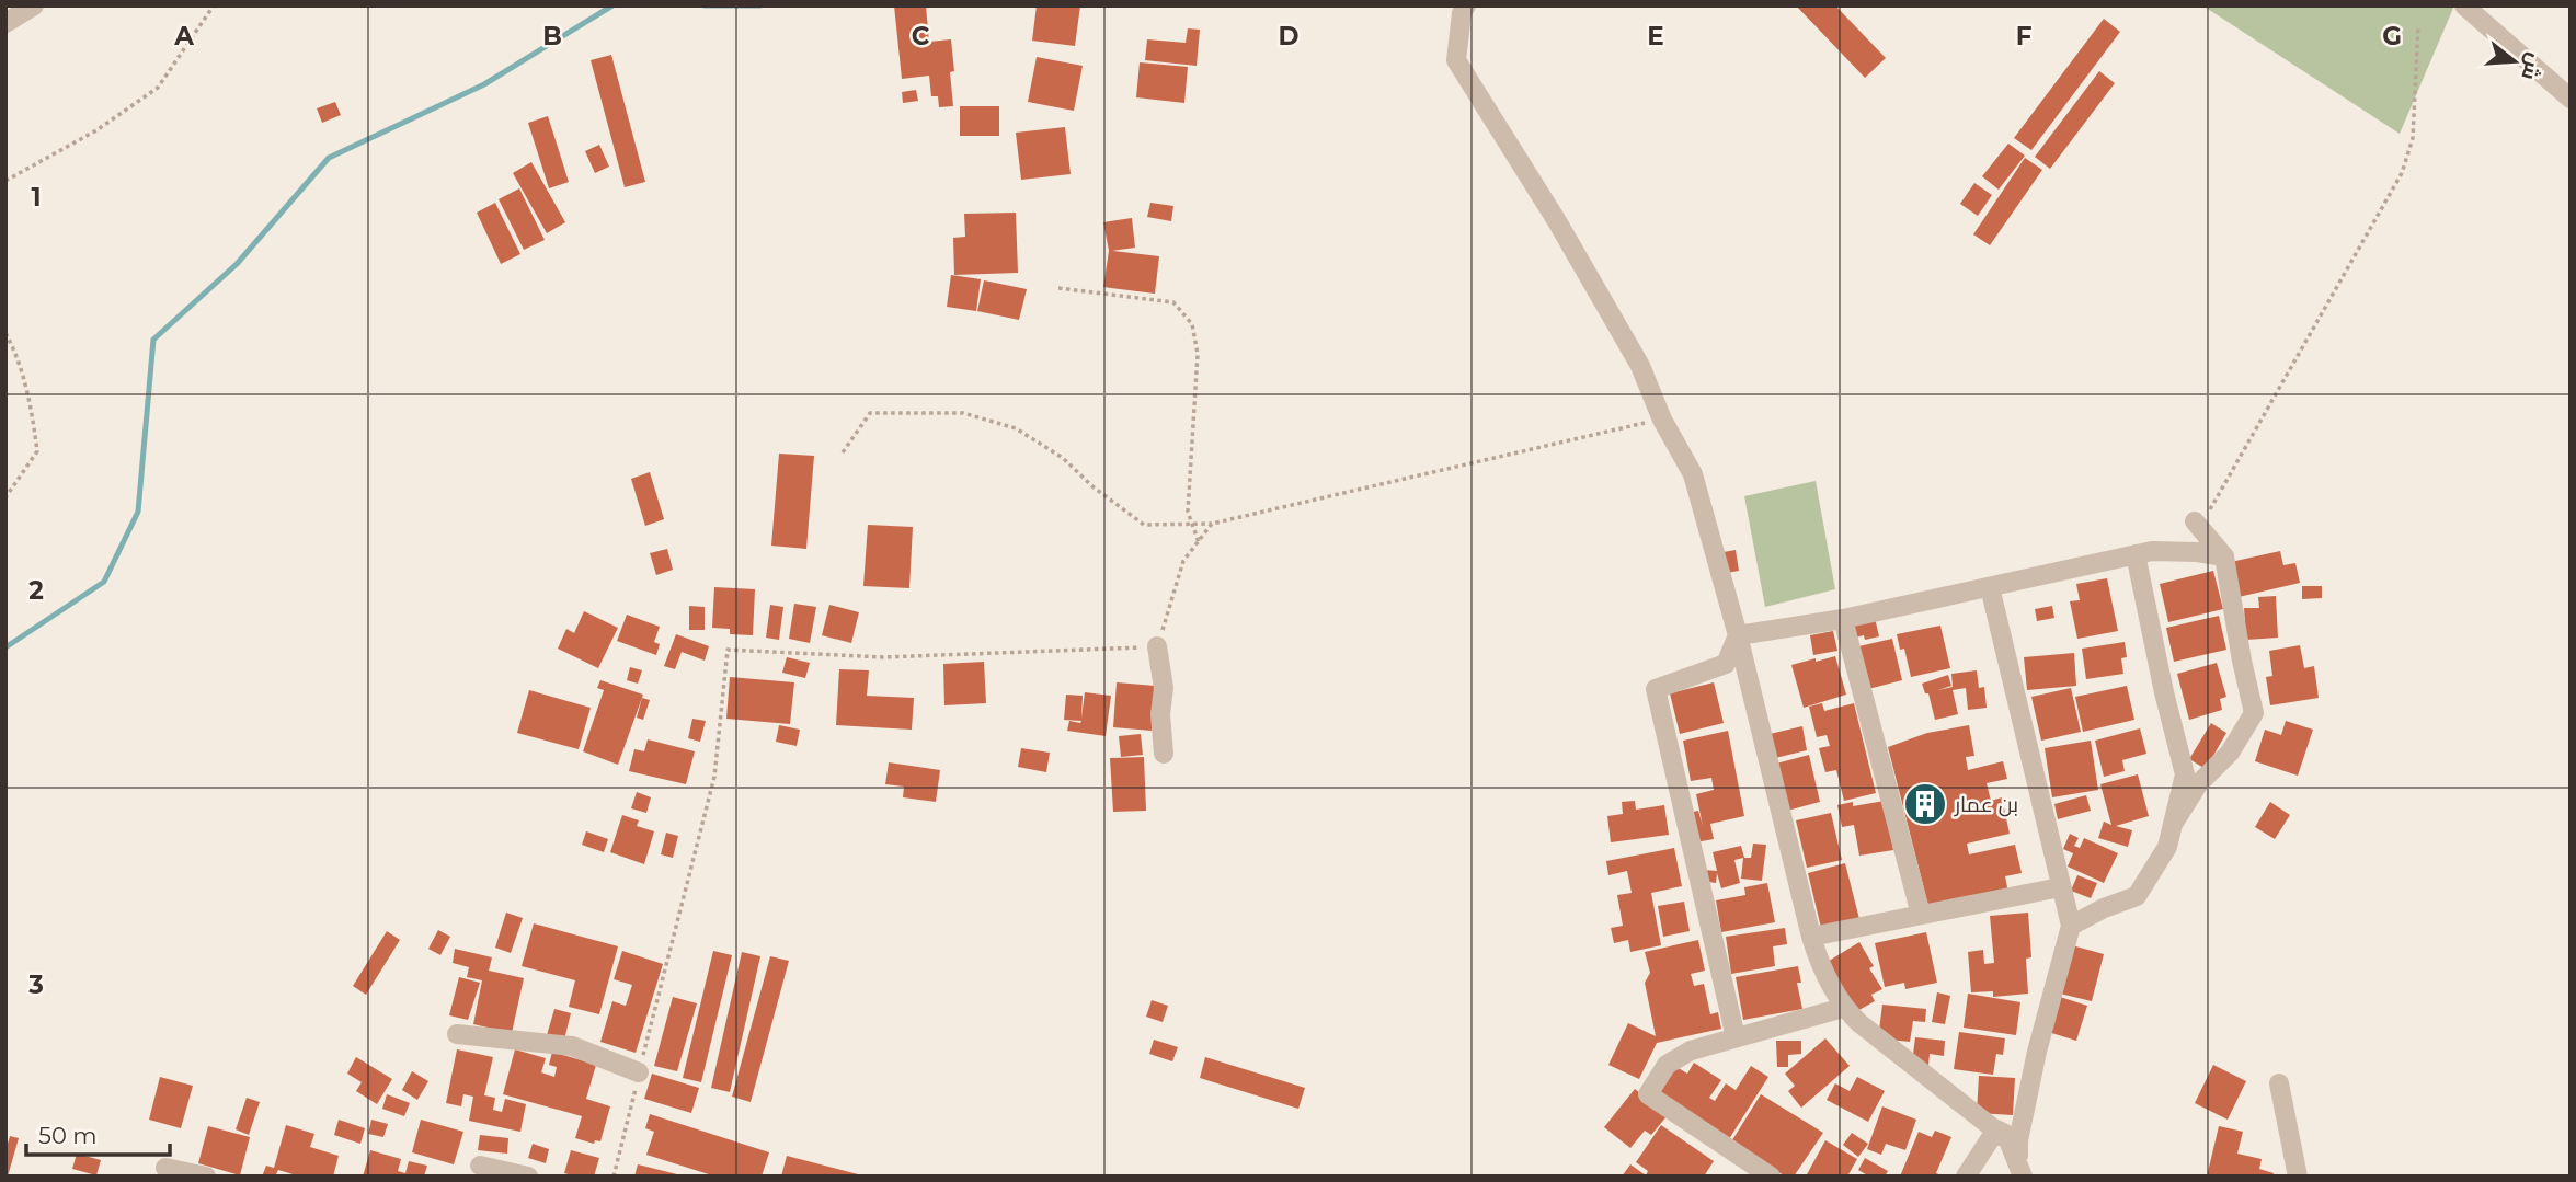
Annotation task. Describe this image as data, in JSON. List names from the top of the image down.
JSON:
{
  "places": {
    "building": ["بن عمار"]
  },
  "scale_bar": "50 m",
  "north": "right",
  "grid": {
    "columns": [
      "A",
      "B",
      "C",
      "D",
      "E",
      "F",
      "G"
    ],
    "rows": ["1", "2", "3"]
  }
}
